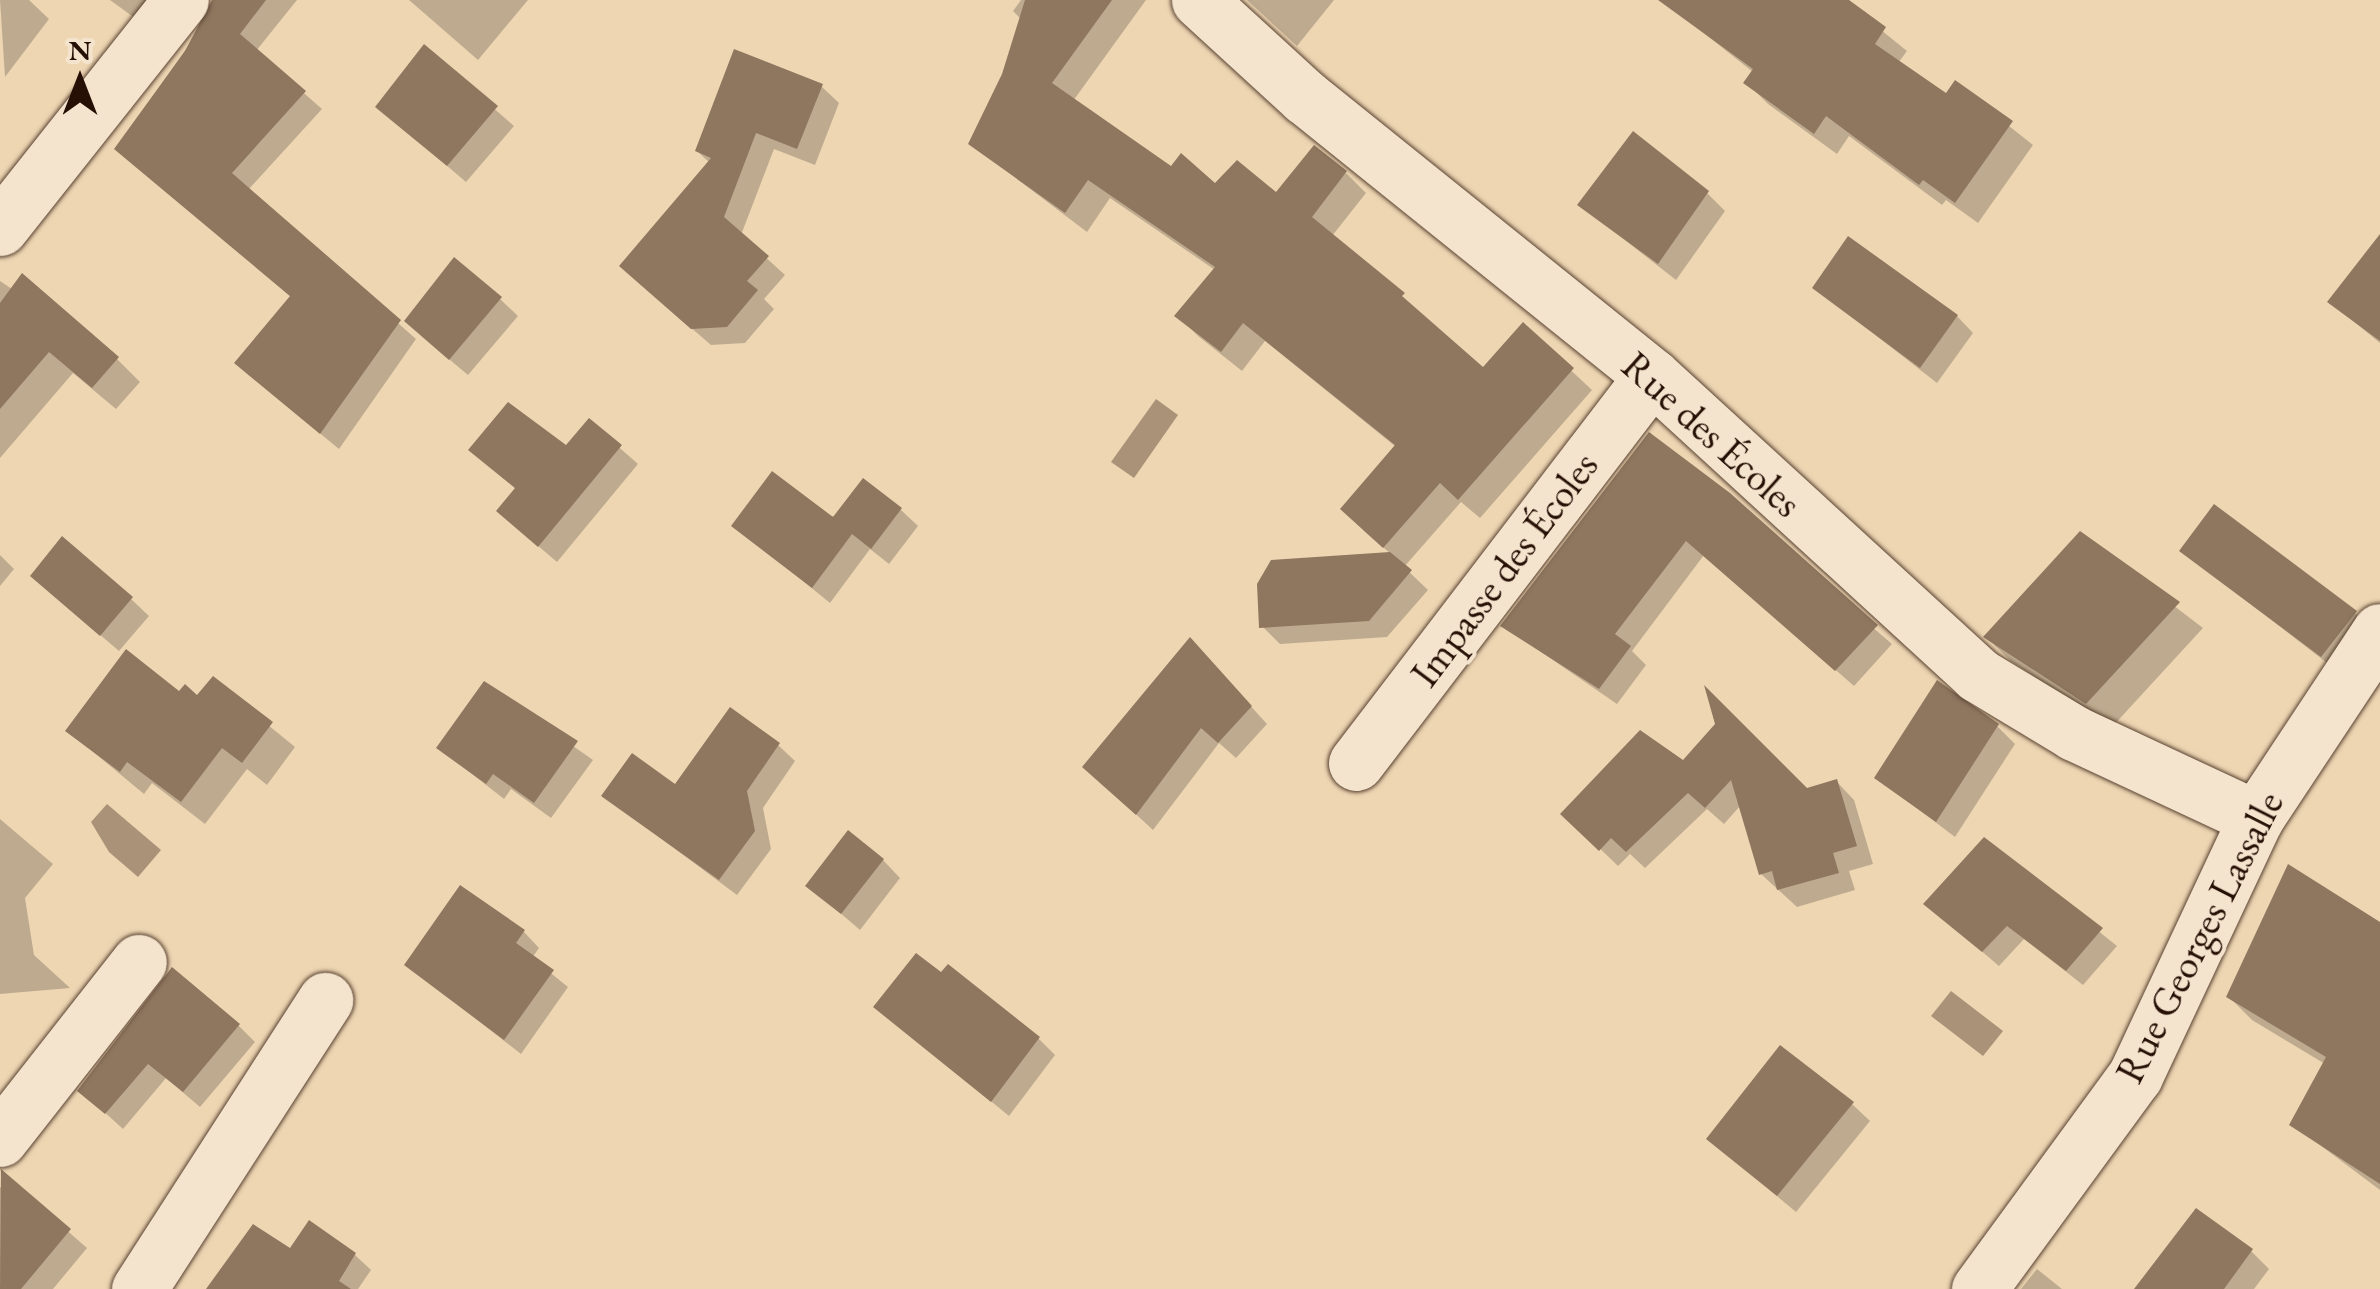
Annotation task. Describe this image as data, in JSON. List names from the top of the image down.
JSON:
{
  "streets": {
    "street": ["Rue des Écoles", "Impasse des Écoles", "Rue Georges Lassalle"]
  },
  "crossings": [
    ["Rue des Écoles", "Impasse des Écoles"],
    ["Rue des Écoles", "Rue Georges Lassalle"]
  ],
  "north": "top"
}
